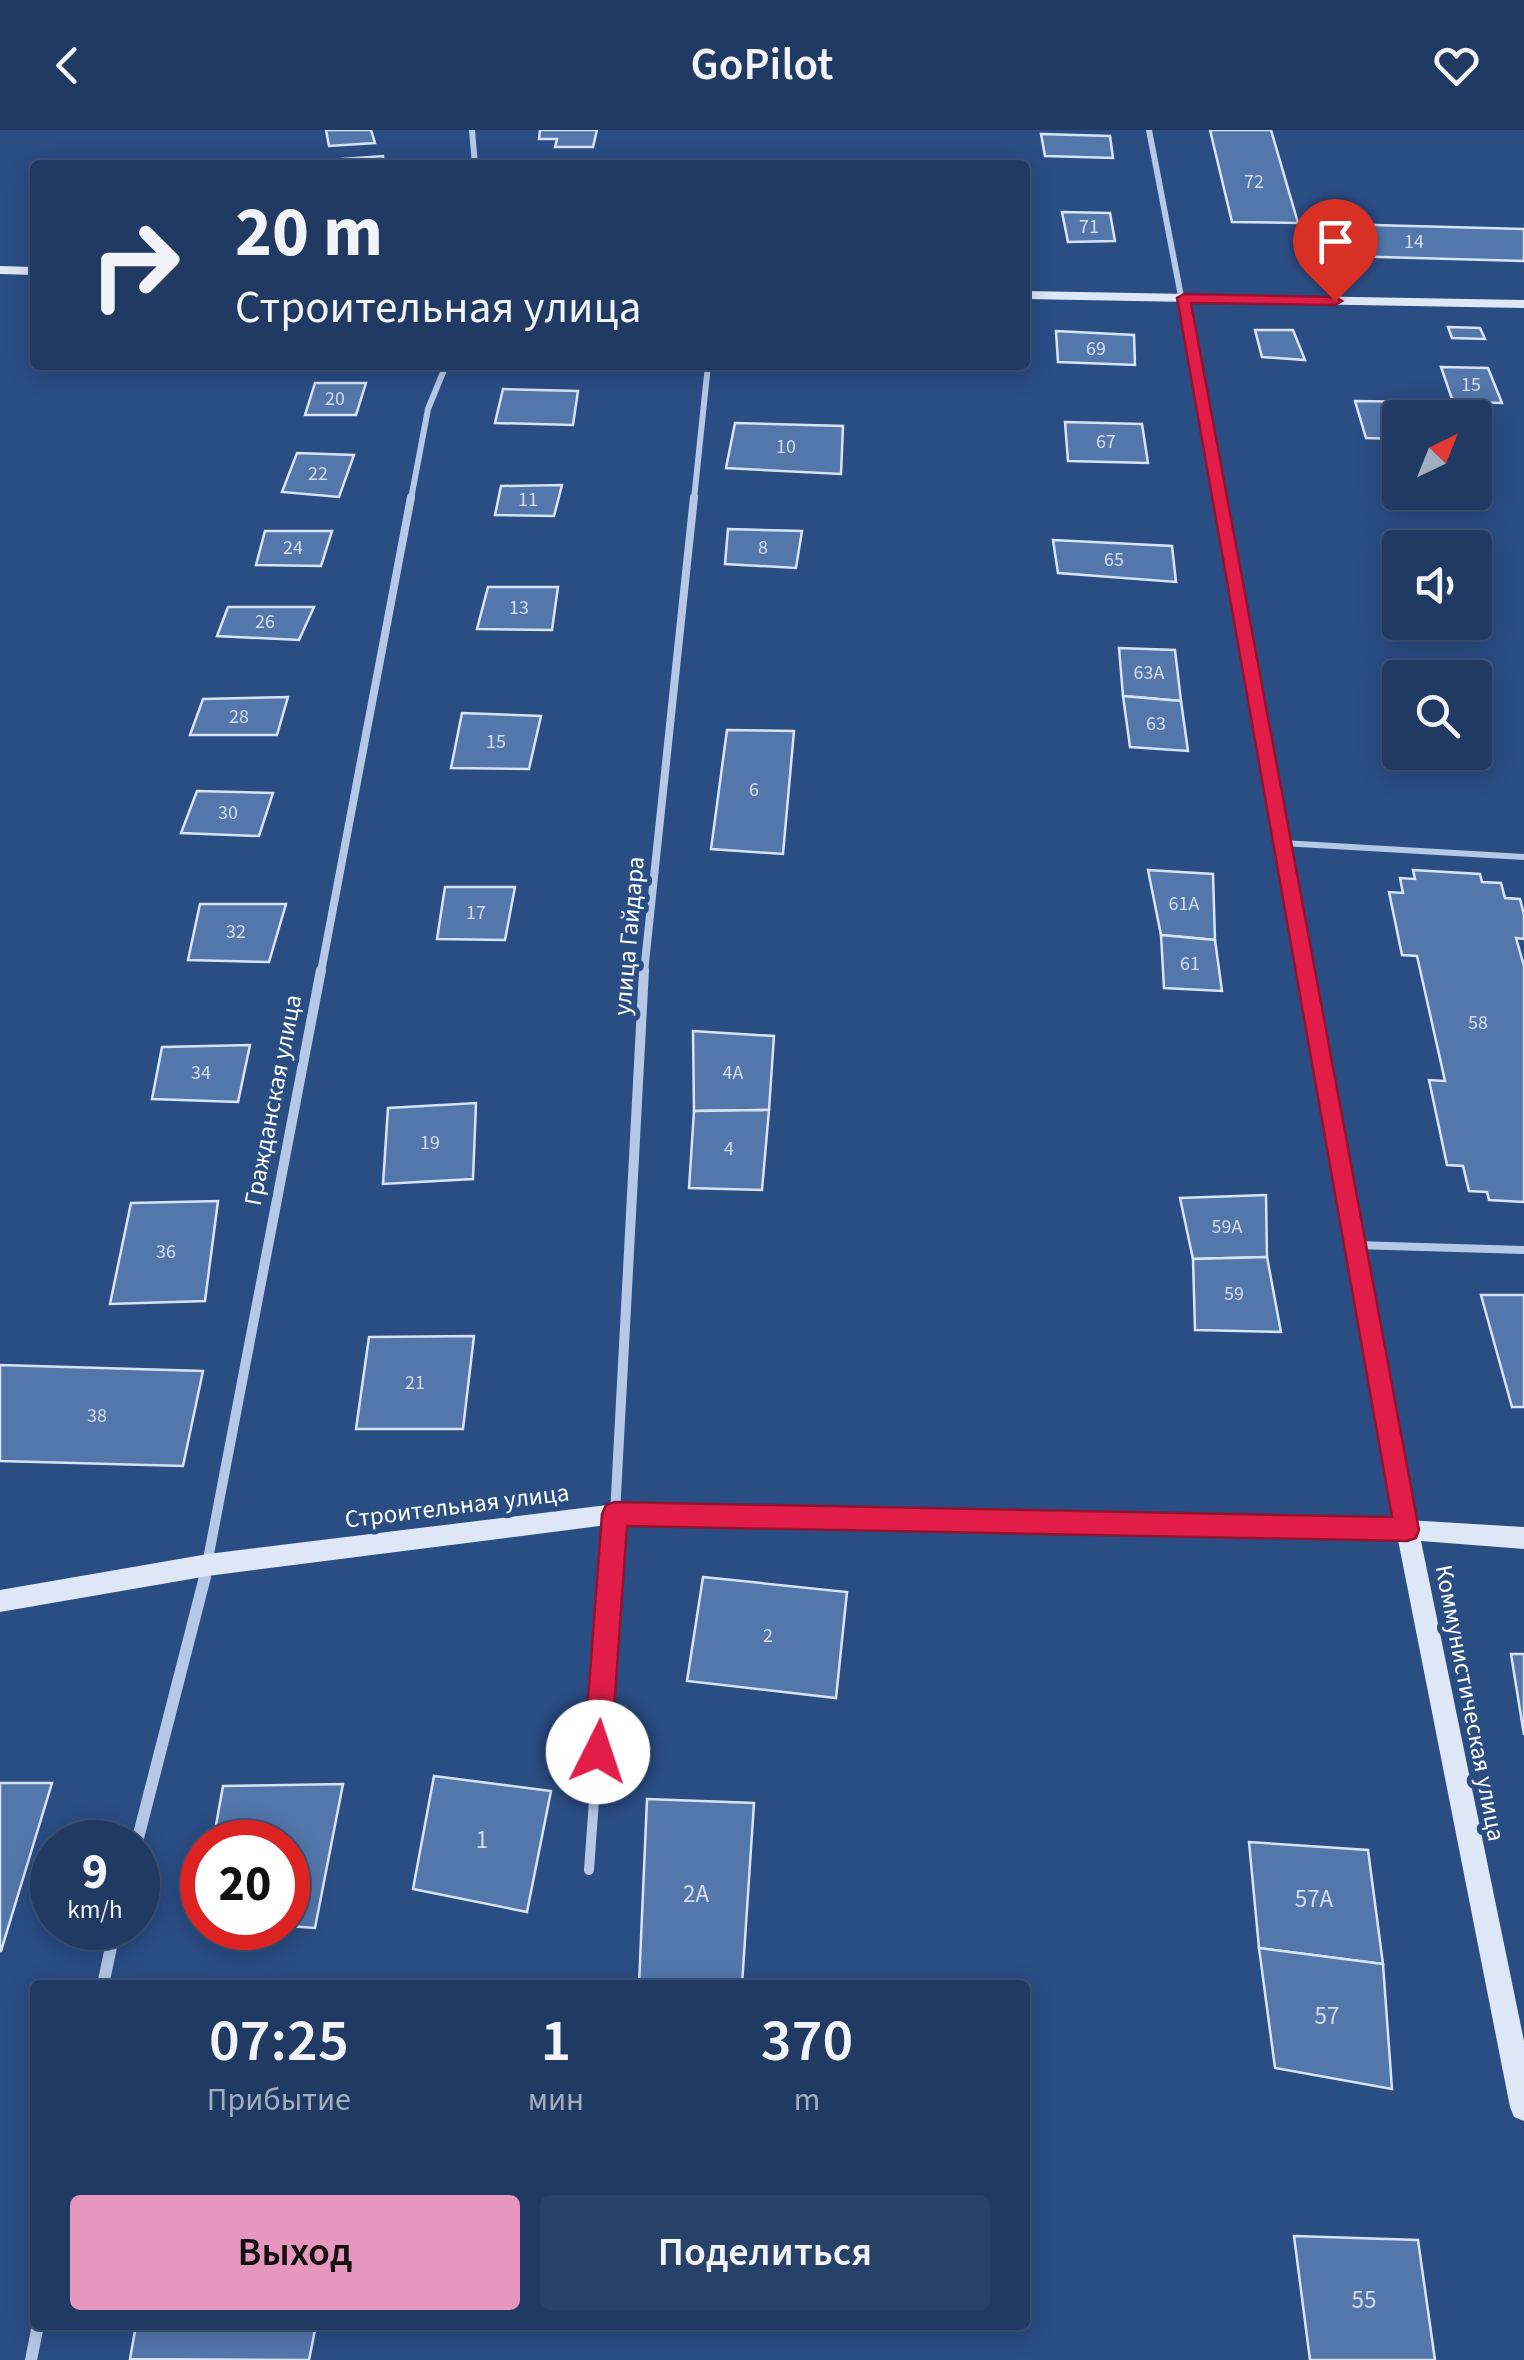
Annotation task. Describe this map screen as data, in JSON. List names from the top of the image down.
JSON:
{
  "streets": {
    "main road": ["Строительная улица", "Коммунистическая улица"],
    "street": ["улица Гайдара", "Гражданская улица"]
  },
  "crossings": [
    ["улица Гайдара", "Строительная улица"],
    ["Гражданская улица", "Строительная улица"],
    ["Строительная улица", "Коммунистическая улица"]
  ],
  "house_numbers": [
    "72",
    "71",
    "14",
    "69",
    "15",
    "20",
    "67",
    "10",
    "22",
    "11",
    "24",
    "8",
    "65",
    "13",
    "26",
    "63А",
    "28",
    "63",
    "15",
    "6",
    "30",
    "61А",
    "17",
    "32",
    "61",
    "58",
    "34",
    "4А",
    "19",
    "4",
    "59А",
    "36",
    "59",
    "21",
    "38",
    "2",
    "1",
    "2А",
    "57А",
    "57",
    "55"
  ],
  "north": "top right",
  "page": {
    "header": "GoPilot",
    "turn": ["20 m", "Строительная улица"],
    "speed": "9 km/h",
    "limit": "20",
    "eta": [
      "07:25",
      "Прибытие",
      "1",
      "мин",
      "370",
      "m"
    ],
    "buttons": ["Выход", "Поделиться"]
  }
}
